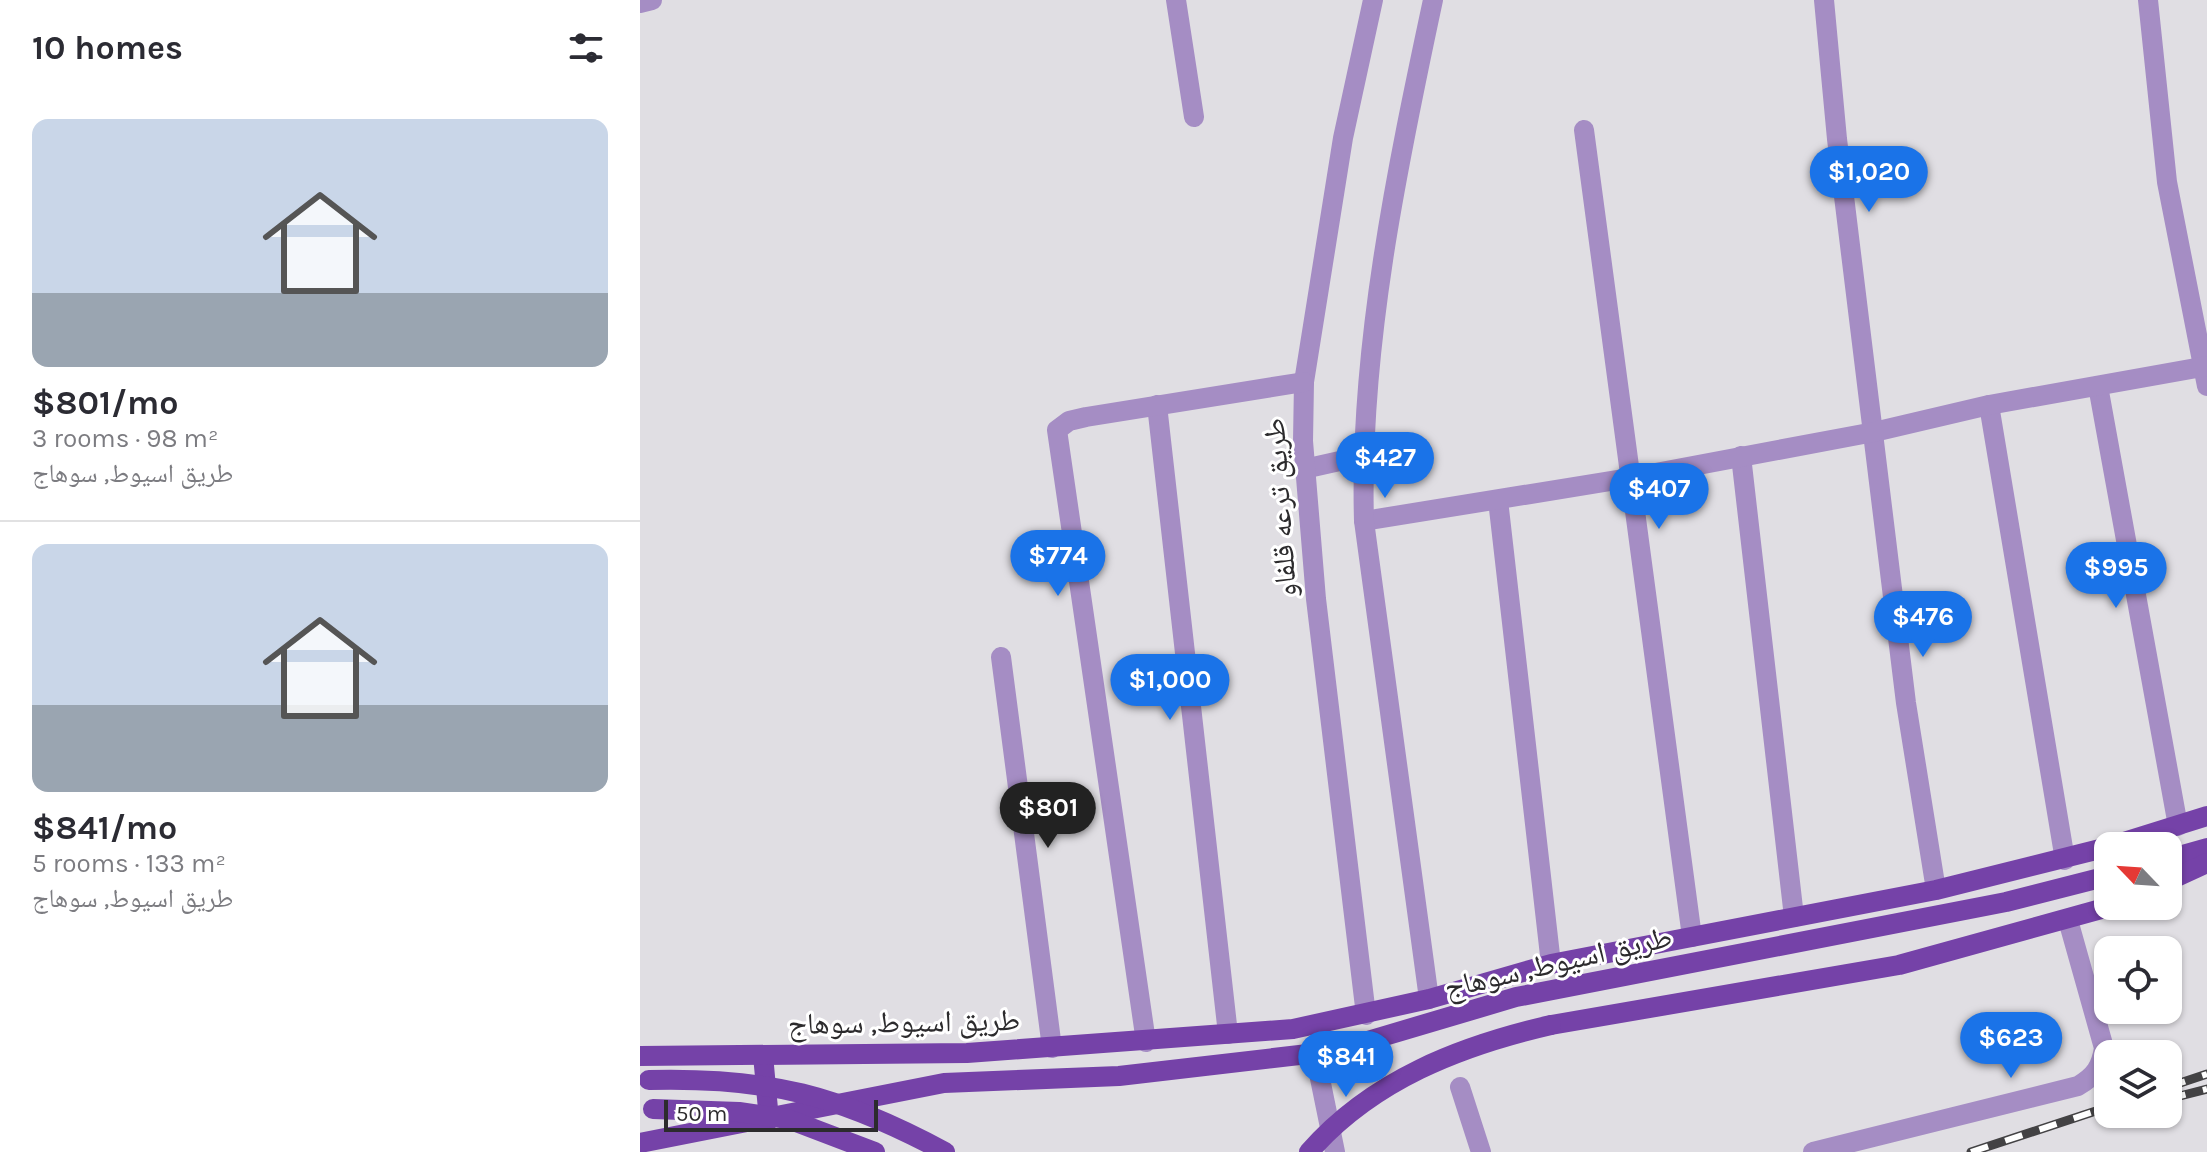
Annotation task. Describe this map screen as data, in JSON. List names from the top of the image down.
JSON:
{
  "streets": {
    "main road": ["طريق اسيوط, سوهاج"],
    "street": ["طريق ترعه قلفاو"]
  },
  "crossings": [
    ["طريق ترعه قلفاو", "طريق اسيوط, سوهاج"]
  ],
  "scale_bar": "50 m",
  "north": "top left",
  "page": {
    "heading": "10 homes",
    "list": [
      {
        "name": "$801/mo",
        "note": "3 rooms · 98 m² · طريق اسيوط, سوهاج"
      },
      {
        "name": "$841/mo",
        "note": "5 rooms · 133 m² · طريق اسيوط, سوهاج"
      }
    ],
    "price": [
      "$1,020",
      "$427",
      "$407",
      "$774",
      "$995",
      "$476",
      "$1,000",
      "$801",
      "$623",
      "$841"
    ],
    "scale": "50 m"
  }
}
